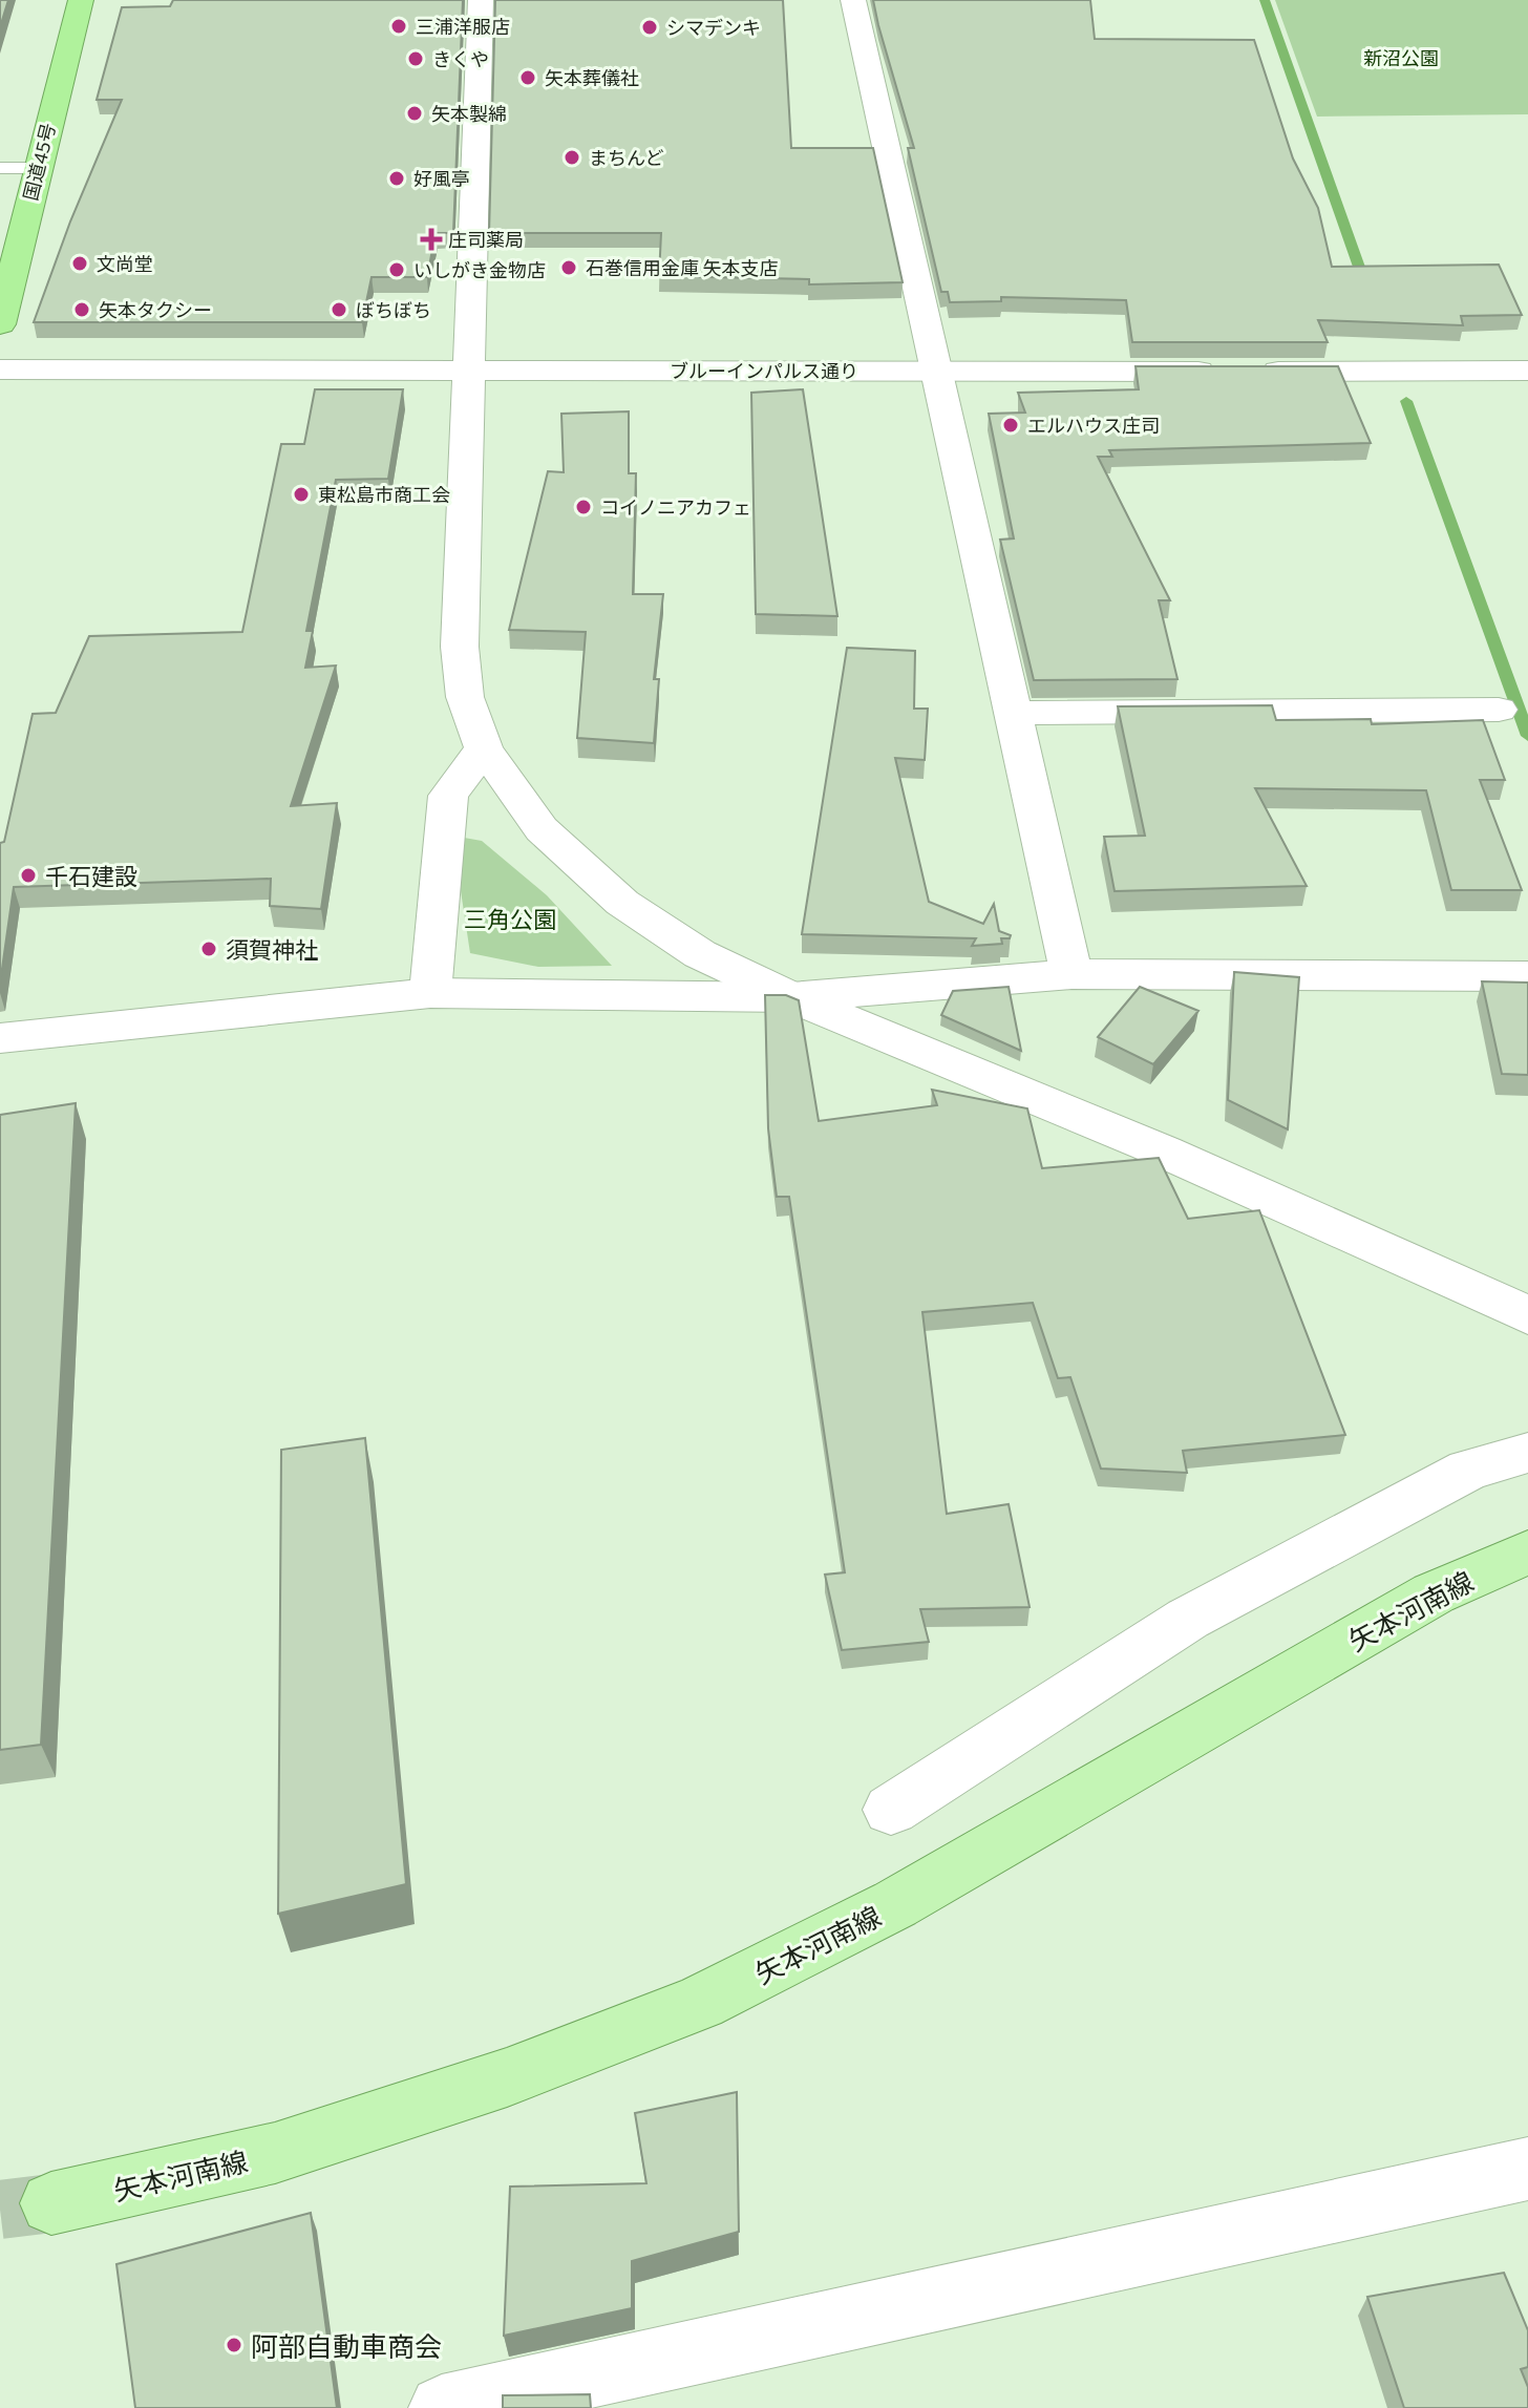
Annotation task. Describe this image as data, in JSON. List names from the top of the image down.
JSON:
{
  "streets": {
    "highway": ["国道45号"],
    "main road": ["矢本河南線"],
    "street": ["ブルーインパルス通り"]
  },
  "parks": ["新沼公園", "三角公園"],
  "places": {
    "other": [
      "三浦洋服店",
      "シマデンキ",
      "きくや",
      "矢本葬儀社",
      "矢本製綿",
      "まちんど",
      "好風亭",
      "文尚堂",
      "石巻信用金庫 矢本支店",
      "いしがき金物店",
      "矢本タクシー",
      "ぼちぼち",
      "エルハウス庄司",
      "東松島市商工会",
      "コイノニアカフェ",
      "千石建設",
      "須賀神社",
      "阿部自動車商会"
    ],
    "health": ["庄司薬局"]
  }
}
